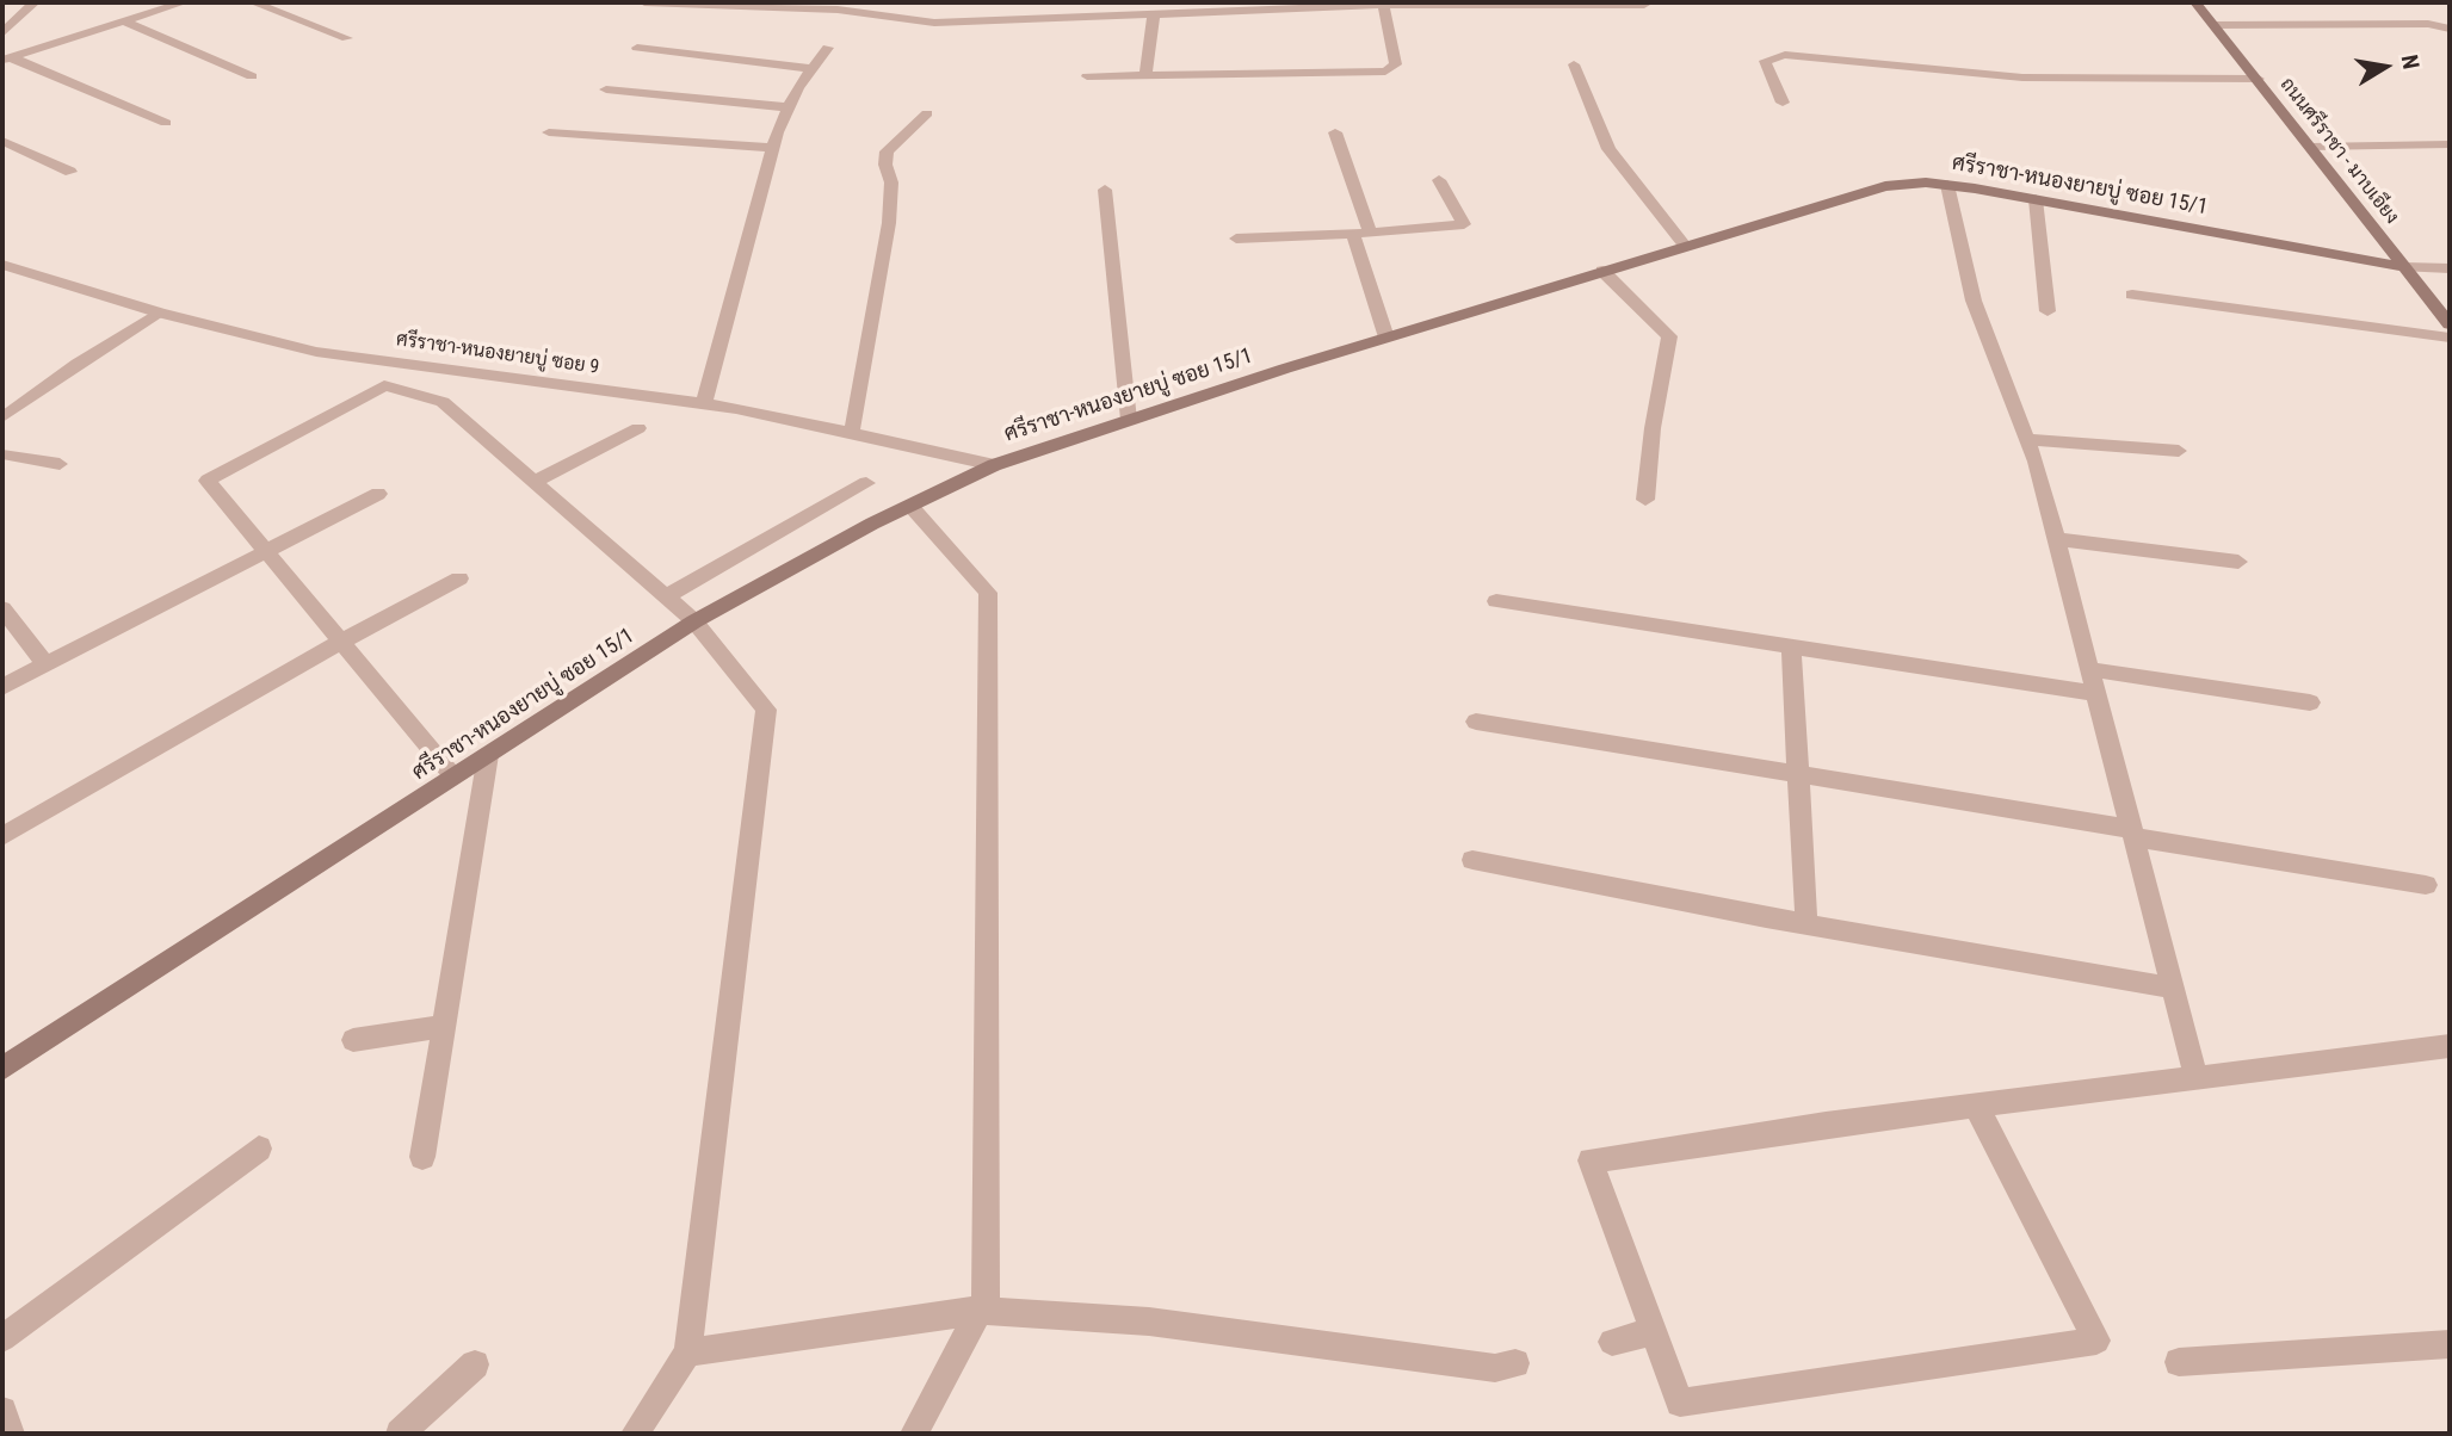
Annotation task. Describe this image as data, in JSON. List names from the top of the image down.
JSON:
{
  "streets": {
    "street": ["ถนนศรีราชา - มาบเอียง", "ศรีราชา-หนองยายบู่ ซอย 15/1", "ศรีราชา-หนองยายบู่ ซอย 9"]
  },
  "crossings": [
    ["ถนนศรีราชา - มาบเอียง", "ศรีราชา-หนองยายบู่ ซอย 15/1"],
    ["ศรีราชา-หนองยายบู่ ซอย 15/1", "ศรีราชา-หนองยายบู่ ซอย 9"]
  ],
  "north": "right"
}
